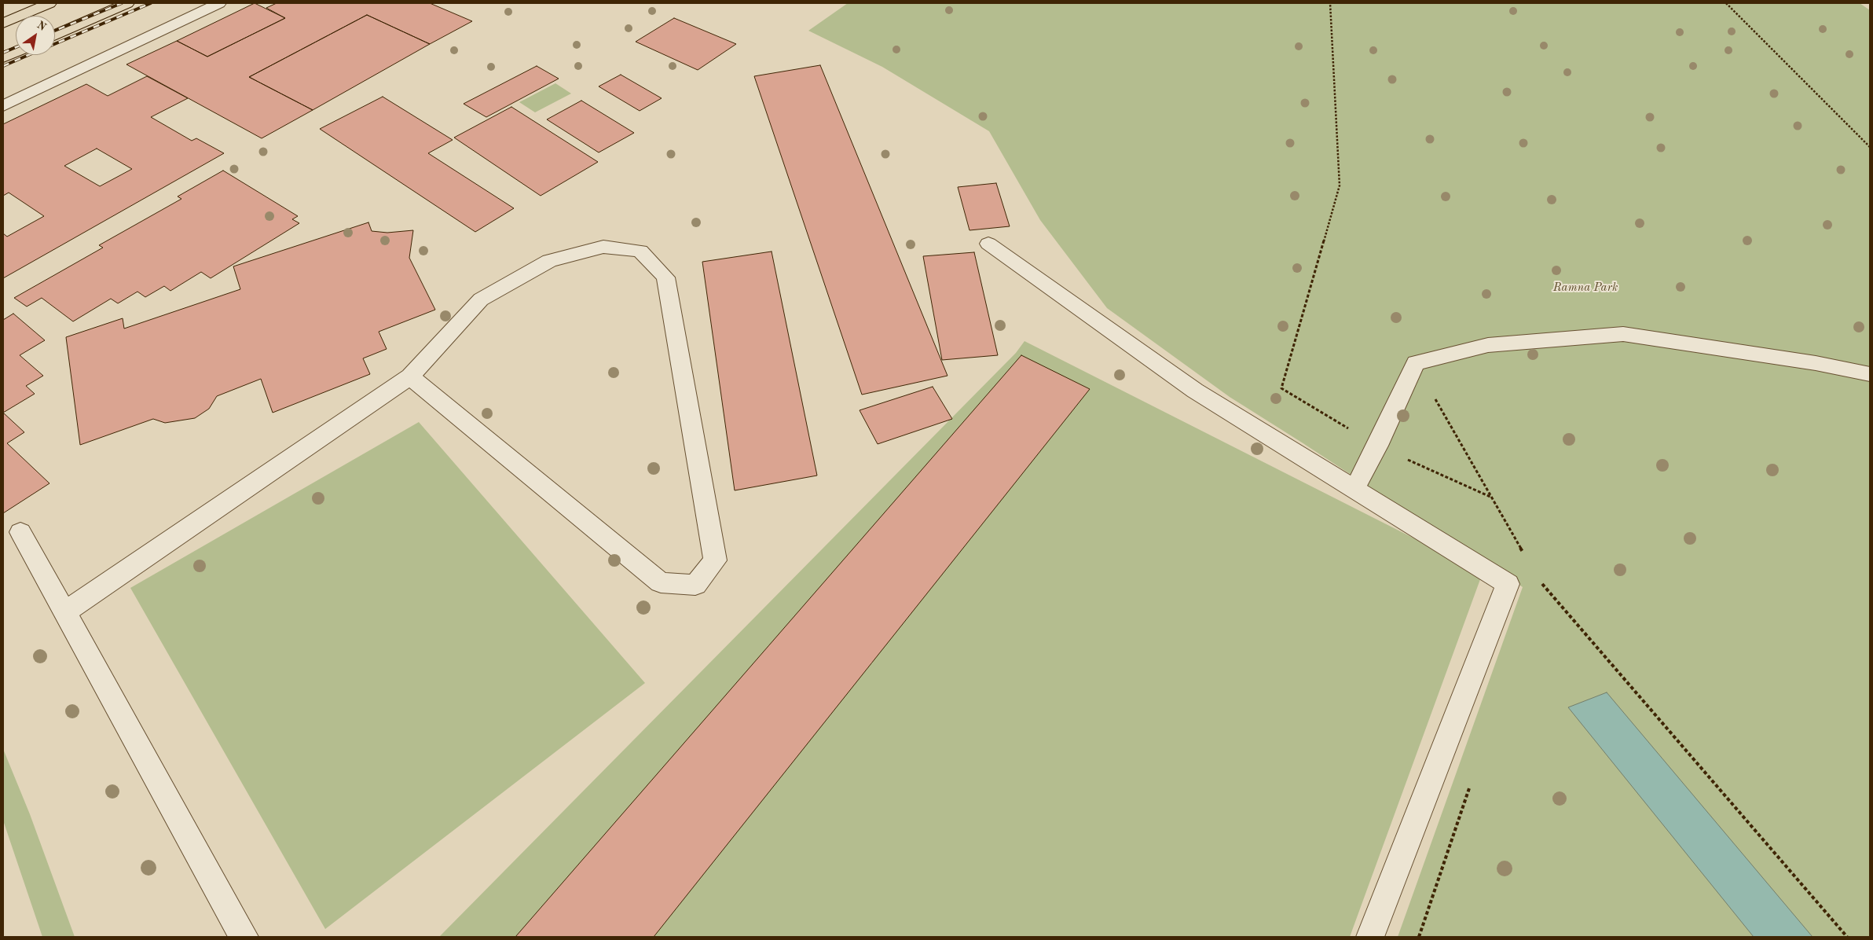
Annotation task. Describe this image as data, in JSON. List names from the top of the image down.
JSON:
{
  "parks": ["Ramna Park"],
  "north": "top right"
}
